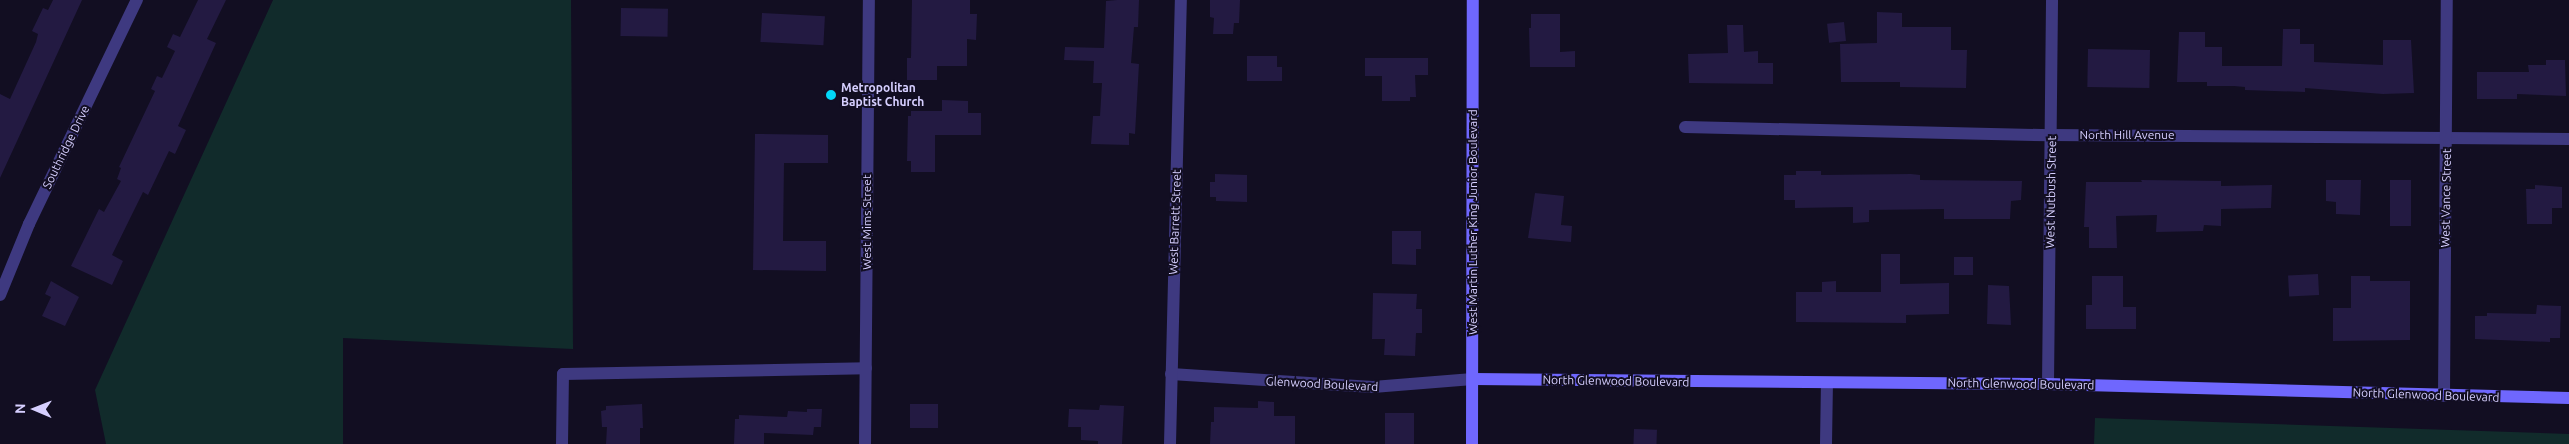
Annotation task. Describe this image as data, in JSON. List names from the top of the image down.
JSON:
{
  "streets": {
    "street": [
      "North Hill Avenue",
      "Southridge Drive",
      "West Nutbush Street",
      "West Vance Street",
      "West Mims Street",
      "West Barrett Street",
      "West Martin Luther King Junior Boulevard",
      "North Glenwood Boulevard",
      "Glenwood Boulevard"
    ]
  },
  "crossings": [
    ["North Hill Avenue", "West Nutbush Street"],
    ["North Hill Avenue", "West Vance Street"],
    ["West Nutbush Street", "North Glenwood Boulevard"],
    ["West Vance Street", "North Glenwood Boulevard"],
    ["West Barrett Street", "Glenwood Boulevard"],
    ["West Martin Luther King Junior Boulevard", "North Glenwood Boulevard"],
    ["West Martin Luther King Junior Boulevard", "Glenwood Boulevard"],
    ["North Glenwood Boulevard", "Glenwood Boulevard"]
  ],
  "places": ["Metropolitan Baptist Church"],
  "north": "left"
}
